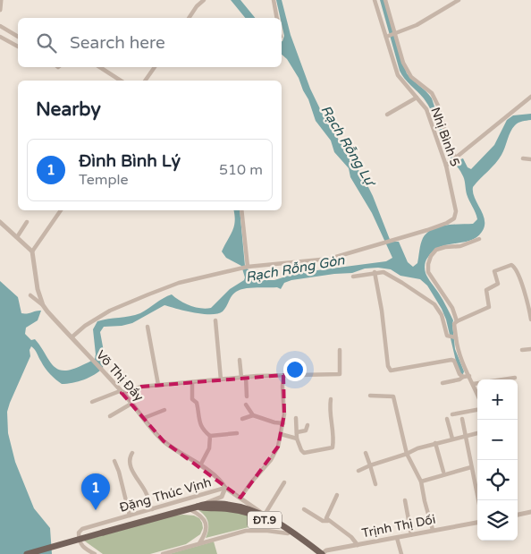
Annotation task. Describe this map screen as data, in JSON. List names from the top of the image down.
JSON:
{
  "streets": {
    "main road": ["ĐT.9"],
    "street": [
      "Nhị Bình 5",
      "Võ Thị Đầy",
      "Đặng Thúc Vịnh",
      "Trịnh Thị Dối"
    ]
  },
  "crossings": [
    ["Võ Thị Đầy", "Đặng Thúc Vịnh"],
    ["Võ Thị Đầy", "ĐT.9"],
    ["Đặng Thúc Vịnh", "ĐT.9"],
    ["ĐT.9", "Trịnh Thị Dối"]
  ],
  "water": ["Rạch Rỗng Lự", "Rạch Rỗng Gòn"],
  "page": {
    "search": "Search here",
    "heading": "Nearby",
    "list": [
      {
        "mark": "1",
        "name": "Đình Bình Lý",
        "note": "Temple",
        "value": "510 m"
      }
    ],
    "map_buttons": ["+", "−"],
    "pins": "1"
  }
}
